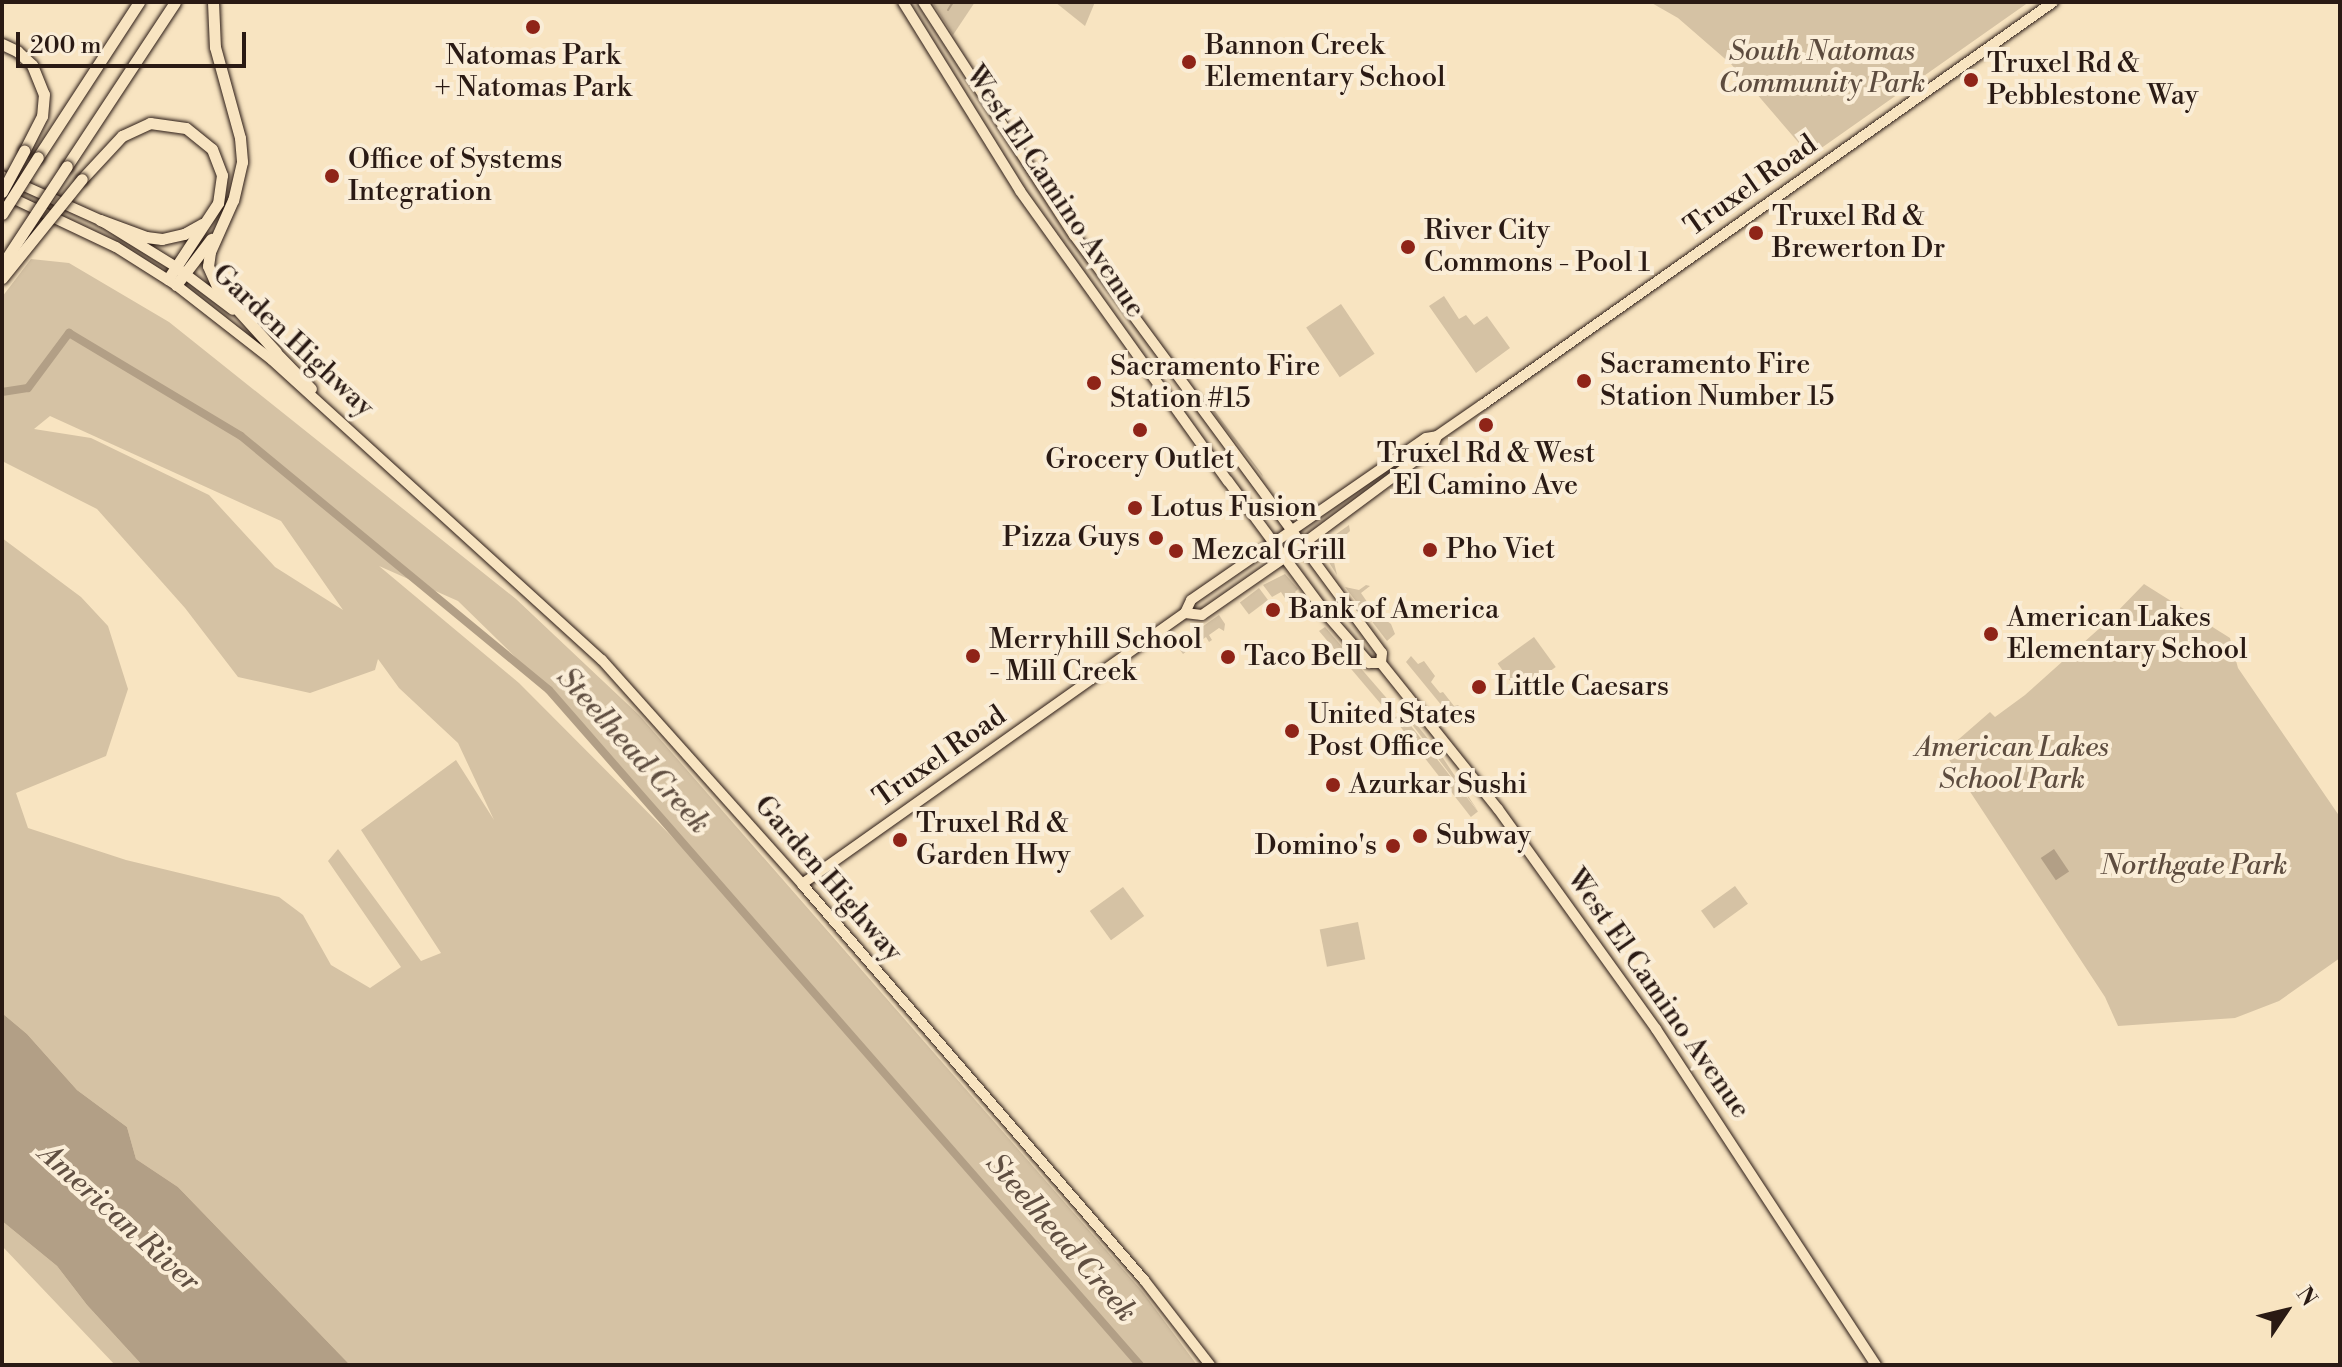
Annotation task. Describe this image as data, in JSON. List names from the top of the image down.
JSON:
{
  "streets": {
    "main road": ["Truxel Road", "West El Camino Avenue", "Garden Highway"]
  },
  "crossings": [
    ["Truxel Road", "West El Camino Avenue"],
    ["Truxel Road", "Garden Highway"]
  ],
  "water": ["Steelhead Creek", "American River"],
  "parks": ["South Natomas Community Park", "American Lakes School Park", "Northgate Park"],
  "places": [
    "Natomas Park + Natomas Park",
    "Bannon Creek Elementary School",
    "Truxel Rd & Pebblestone Way",
    "Office of Systems Integration",
    "Truxel Rd & Brewerton Dr",
    "River City Commons - Pool 1",
    "Sacramento Fire Station Number 15",
    "Sacramento Fire Station #15",
    "Truxel Rd & West El Camino Ave",
    "Grocery Outlet",
    "Lotus Fusion",
    "Pizza Guys",
    "Pho Viet",
    "Mezcal Grill",
    "Bank of America",
    "American Lakes Elementary School",
    "Merryhill School - Mill Creek",
    "Taco Bell",
    "Little Caesars",
    "United States Post Office",
    "Azurkar Sushi",
    "Subway",
    "Truxel Rd & Garden Hwy",
    "Domino's"
  ],
  "scale_bar": "200 m",
  "north": "top right"
}
